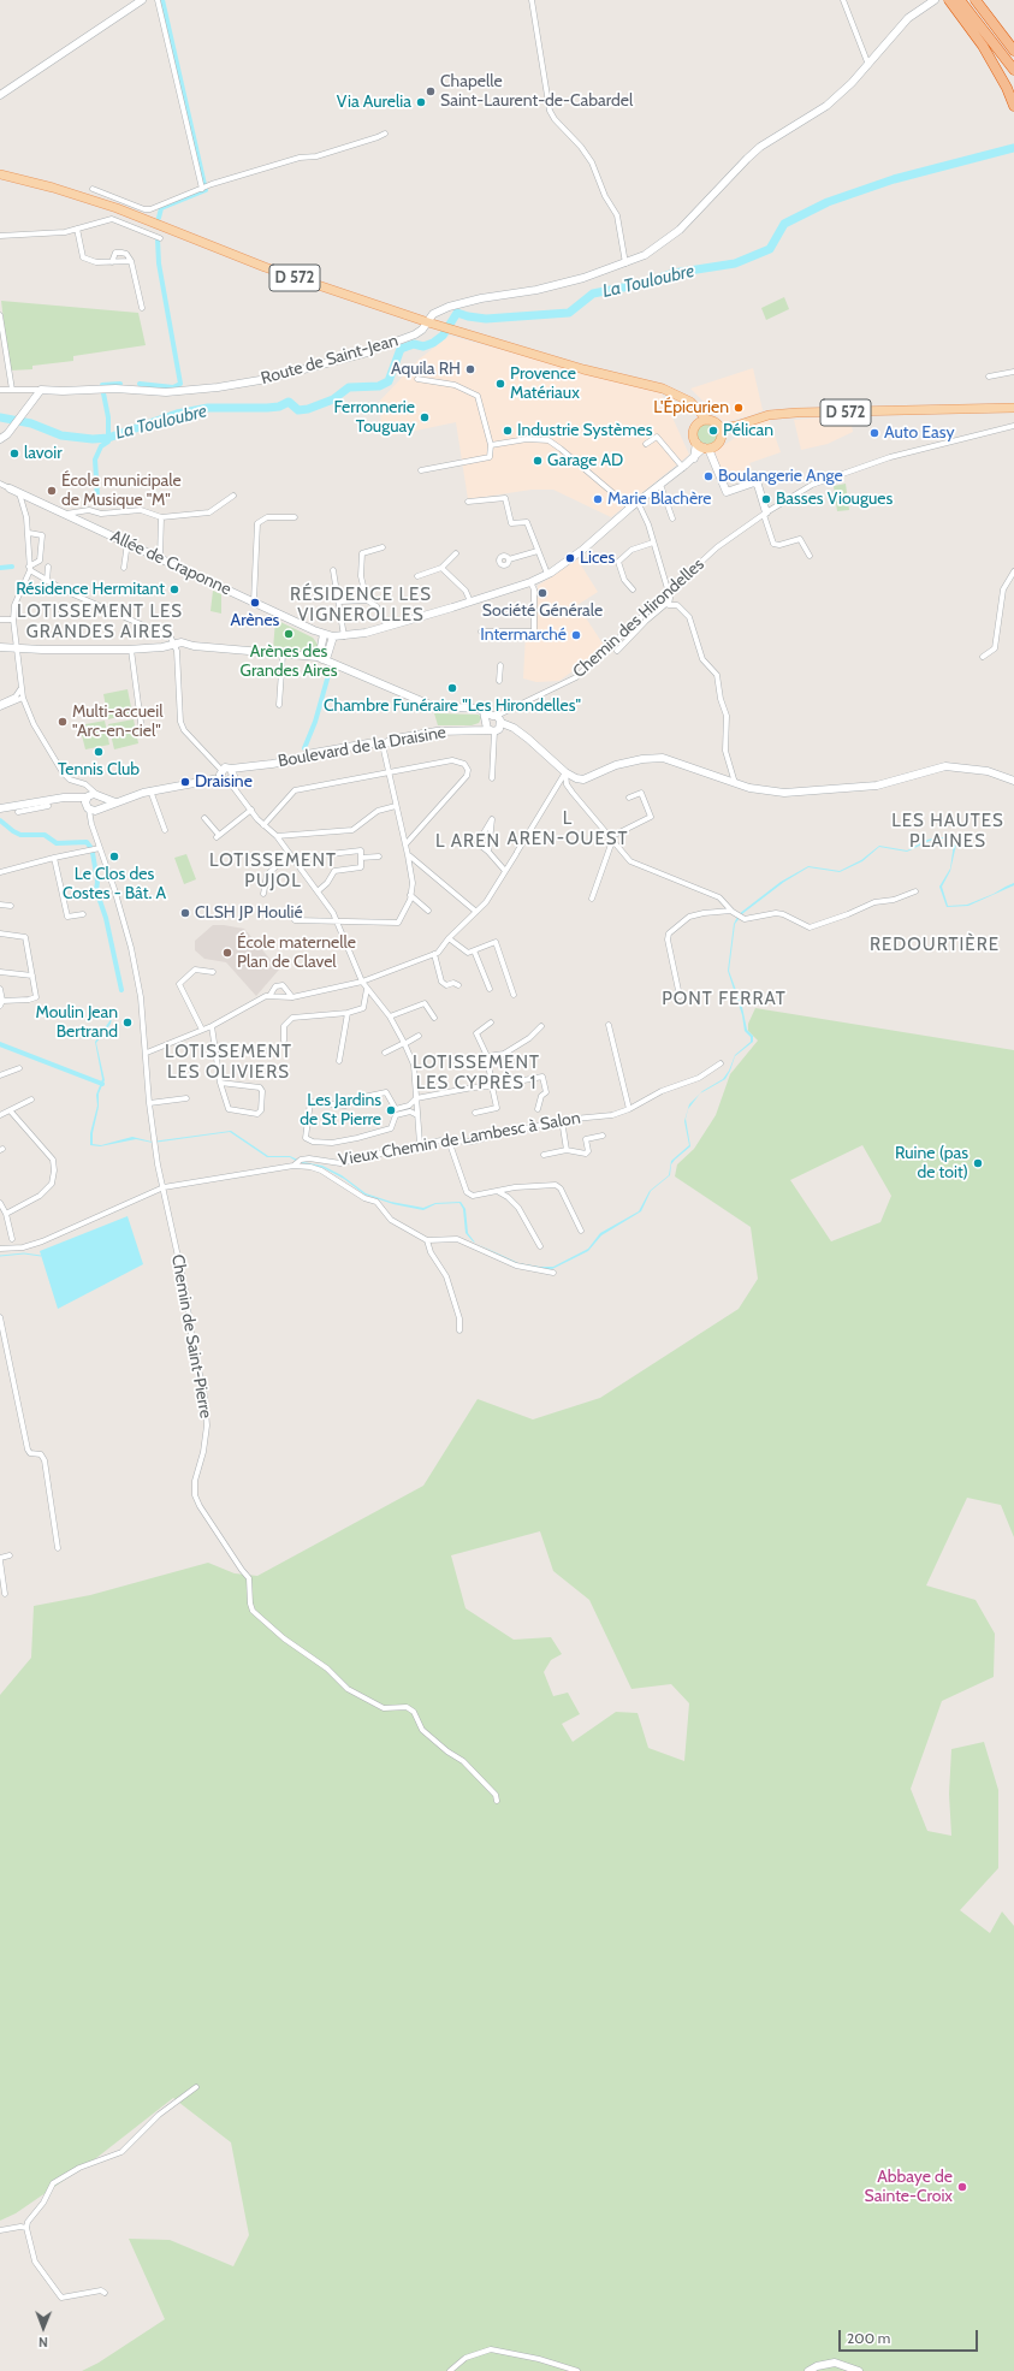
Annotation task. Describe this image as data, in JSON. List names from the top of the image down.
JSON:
{
  "streets": {
    "main road": ["D 572"],
    "street": [
      "Route de Saint-Jean",
      "Allée de Craponne",
      "Chemin des Hirondelles",
      "Boulevard de la Draisine",
      "Vieux Chemin de Lambesc à Salon",
      "Chemin de Saint-Pierre"
    ]
  },
  "crossings": [
    ["D 572", "Route de Saint-Jean"],
    ["Chemin des Hirondelles", "Boulevard de la Draisine"],
    ["Vieux Chemin de Lambesc à Salon", "Chemin de Saint-Pierre"]
  ],
  "districts": [
    "RÉSIDENCE LES VIGNEROLLES",
    "LOTISSEMENT LES GRANDES AIRES",
    "L AREN-OUEST",
    "LES HAUTES PLAINES",
    "L AREN",
    "LOTISSEMENT PUJOL",
    "REDOURTIÈRE",
    "PONT FERRAT",
    "LOTISSEMENT LES OLIVIERS",
    "LOTISSEMENT LES CYPRÈS 1"
  ],
  "water": ["La Touloubre"],
  "places": [
    "Chapelle Saint-Laurent-de-Cabardel",
    "Via Aurelia",
    "Aquila RH",
    "Provence Matériaux",
    "L'Épicurien",
    "Ferronnerie Touguay",
    "Industrie Systèmes",
    "Pélican",
    "Auto Easy",
    "lavoir",
    "Garage AD",
    "Boulangerie Ange",
    "École municipale de Musique \"M\"",
    "Marie Blachère",
    "Basses Viougues",
    "Lices",
    "Résidence Hermitant",
    "Société Générale",
    "Arènes",
    "Arènes des Grandes Aires",
    "Intermarché",
    "Chambre Funéraire \"Les Hirondelles\"",
    "Multi-accueil \"Arc-en-ciel\"",
    "Tennis Club",
    "Draisine",
    "Le Clos des Costes - Bât. A",
    "CLSH JP Houlié",
    "École maternelle Plan de Clavel",
    "Moulin Jean Bertrand",
    "Les Jardins de St Pierre",
    "Ruine (pas de toit)",
    "Abbaye de Sainte-Croix"
  ],
  "scale_bar": "200 m",
  "north": "bottom"
}
